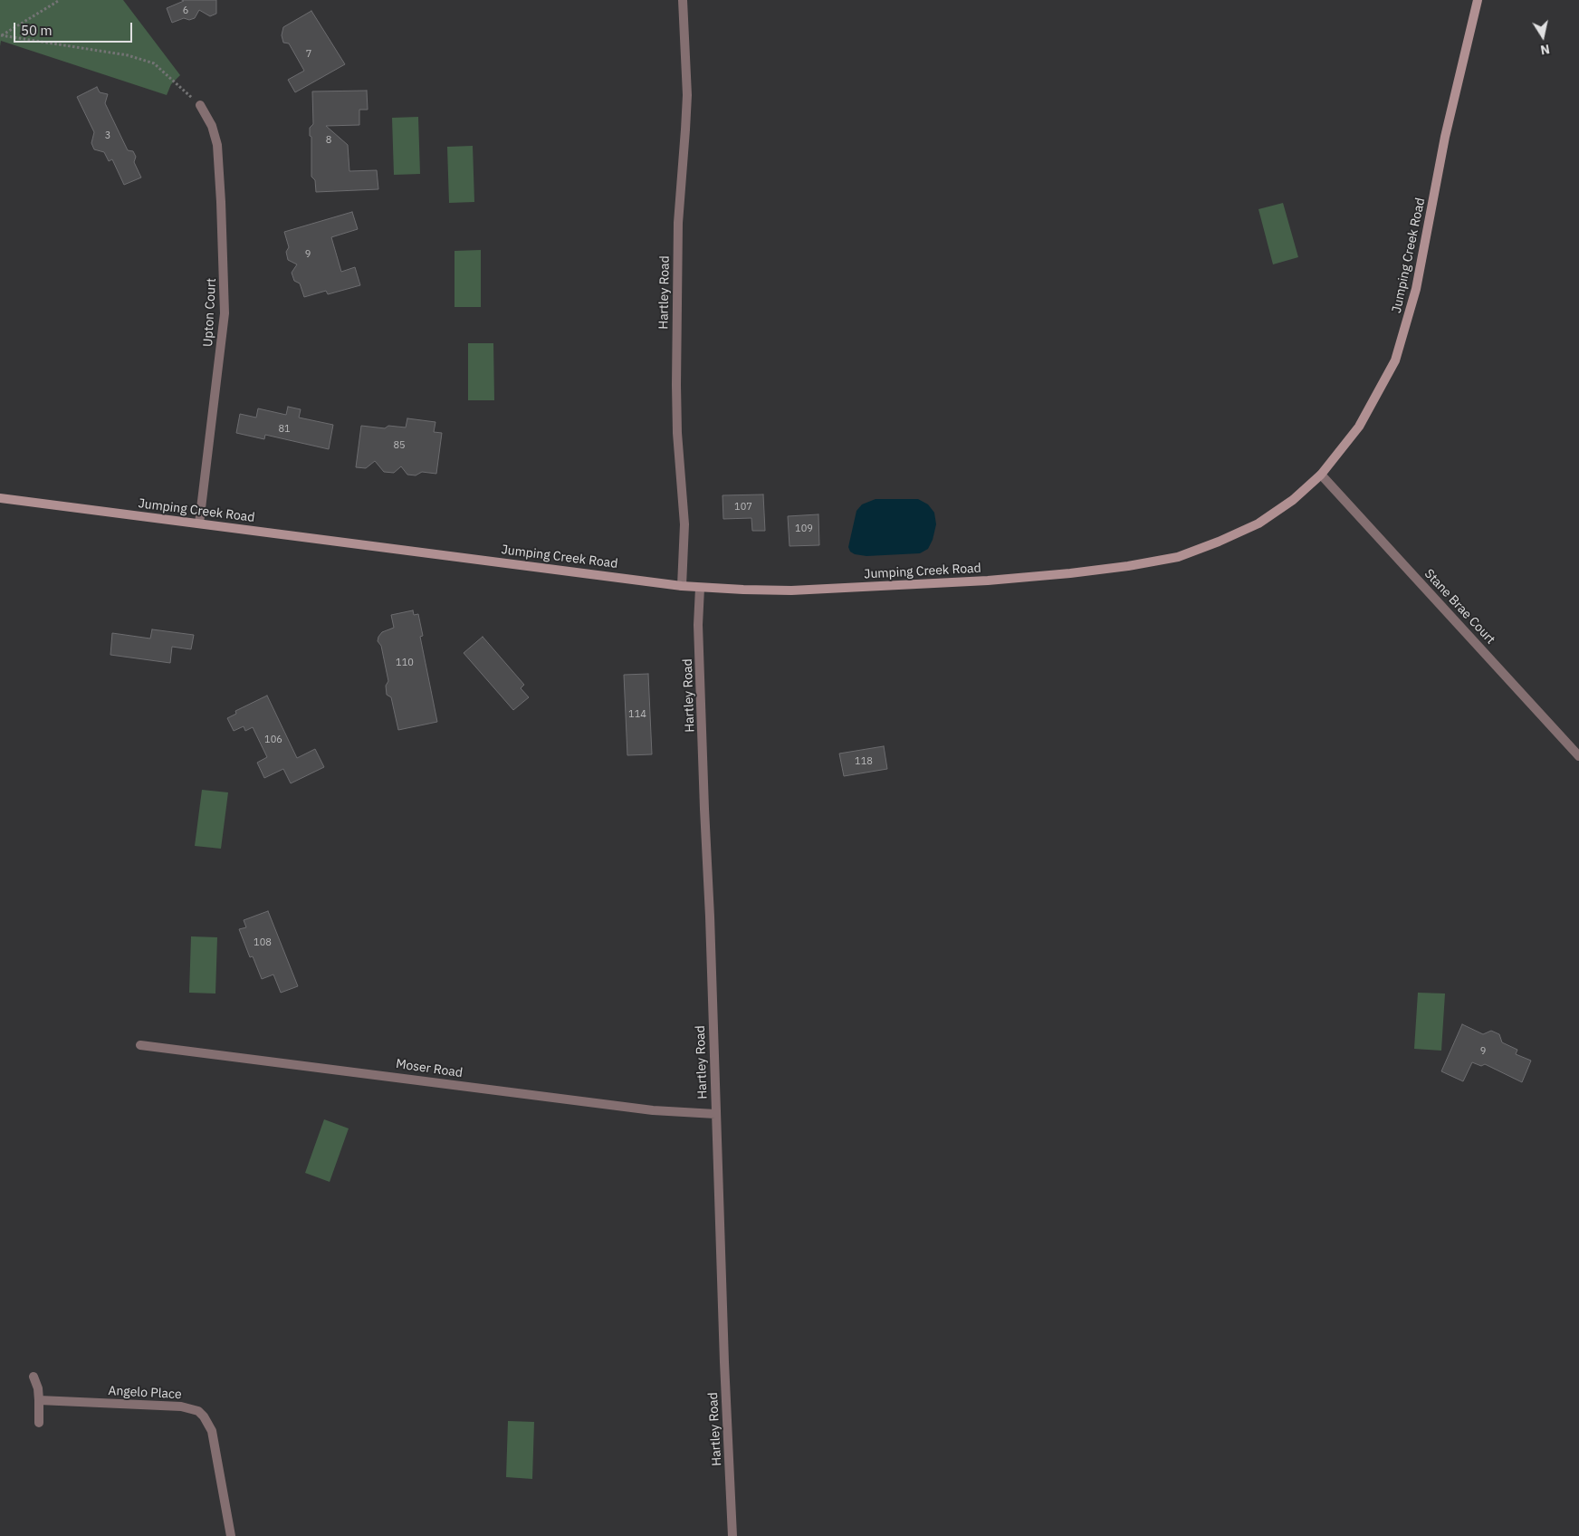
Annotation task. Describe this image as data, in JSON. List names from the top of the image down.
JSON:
{
  "streets": {
    "main road": ["Jumping Creek Road"],
    "street": [
      "Hartley Road",
      "Upton Court",
      "Stane Brae Court",
      "Moser Road",
      "Angelo Place"
    ]
  },
  "crossings": [
    ["Jumping Creek Road", "Hartley Road"],
    ["Jumping Creek Road", "Upton Court"],
    ["Jumping Creek Road", "Stane Brae Court"],
    ["Hartley Road", "Moser Road"]
  ],
  "house_numbers": [
    "6",
    "7",
    "3",
    "8",
    "9",
    "81",
    "85",
    "107",
    "109",
    "110",
    "114",
    "106",
    "118",
    "108",
    "9"
  ],
  "scale_bar": "50 m",
  "north": "bottom"
}
